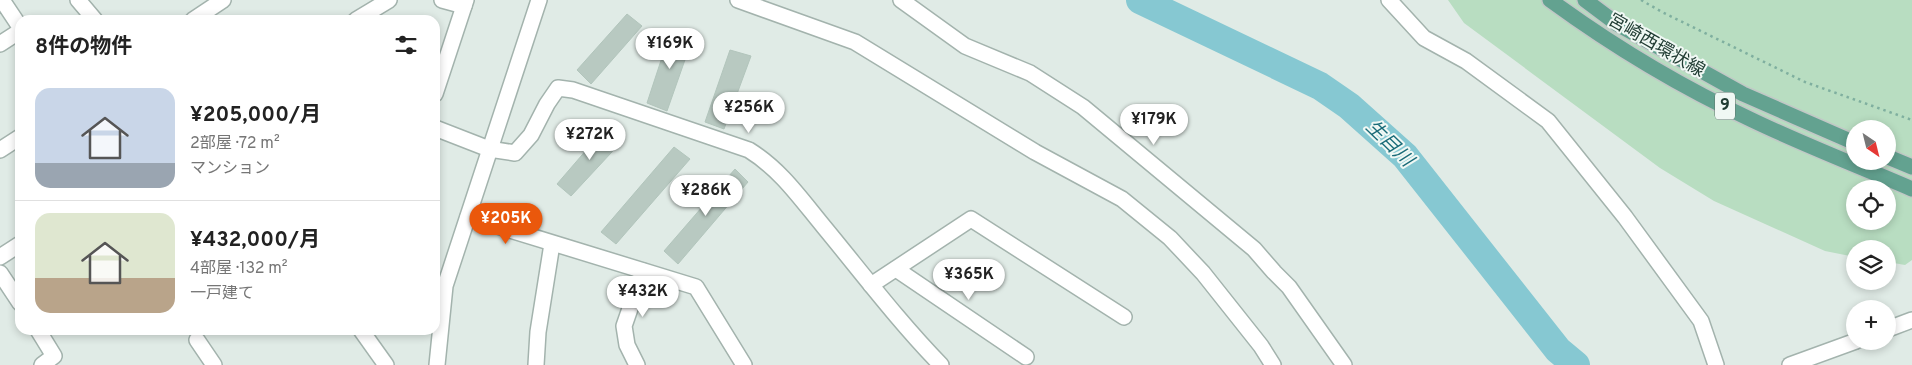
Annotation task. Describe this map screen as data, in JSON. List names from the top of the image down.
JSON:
{
  "streets": {
    "main road": ["宮崎西環状線", "9"]
  },
  "water": ["生目川"],
  "north": "bottom right",
  "page": {
    "heading": "8件の物件",
    "price": [
      "¥169K",
      "¥256K",
      "¥179K",
      "¥272K",
      "¥286K",
      "¥205K",
      "¥365K",
      "¥432K"
    ],
    "list": [
      {
        "name": "¥205,000/月",
        "note": "2部屋 · 72 m² · マンション"
      },
      {
        "name": "¥432,000/月",
        "note": "4部屋 · 132 m² · 一戸建て"
      }
    ],
    "map_buttons": "+"
  }
}
